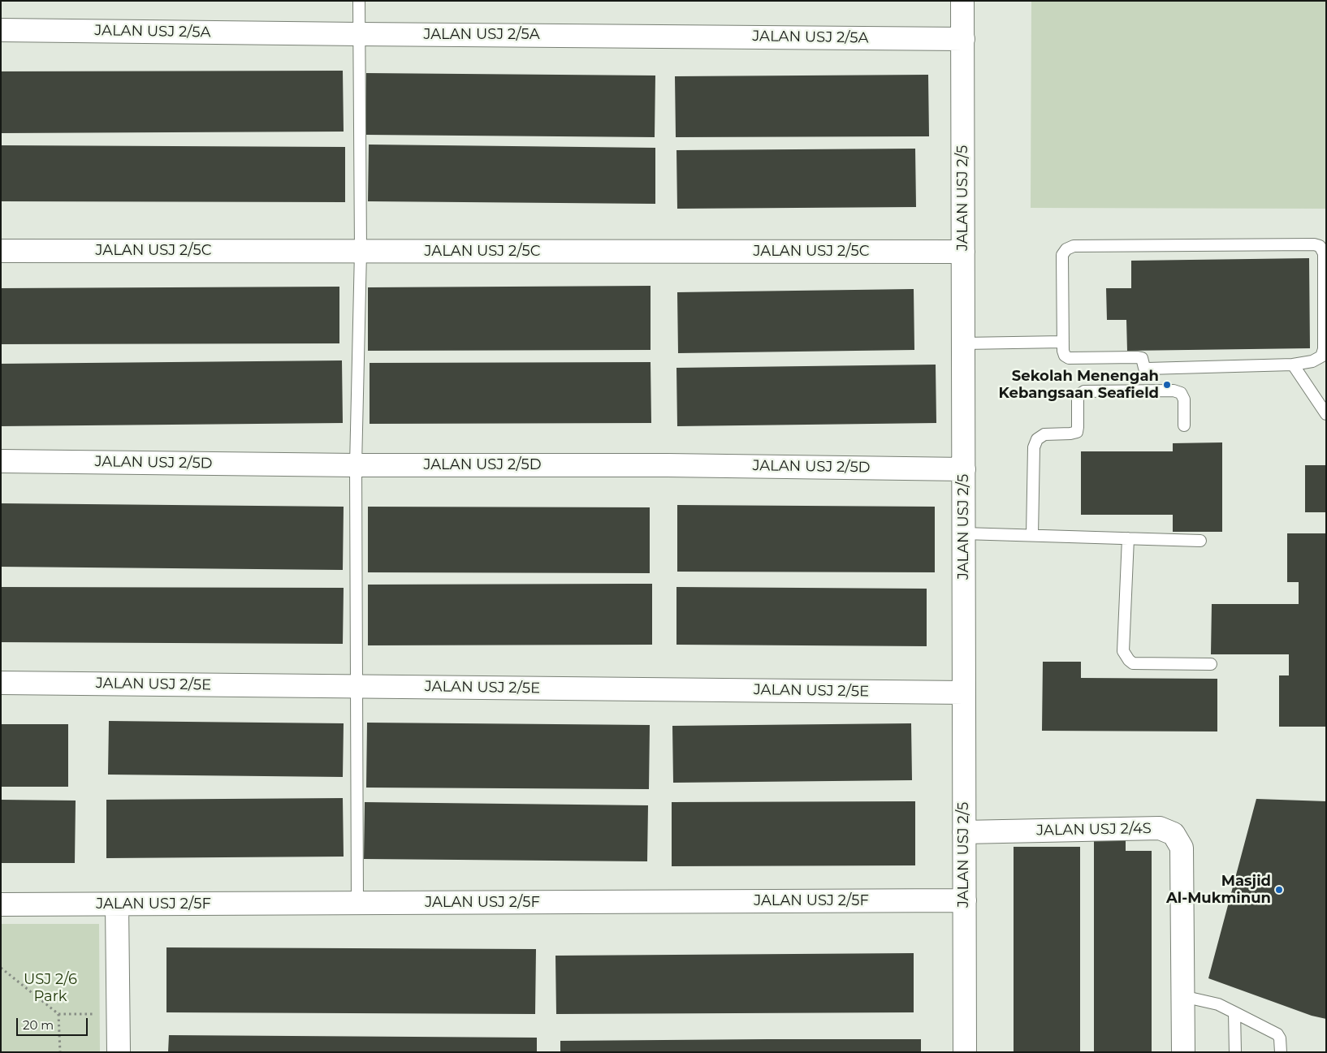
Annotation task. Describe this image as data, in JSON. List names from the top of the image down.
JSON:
{
  "streets": {
    "street": [
      "JALAN USJ 2/5A",
      "JALAN USJ 2/5",
      "JALAN USJ 2/5C",
      "JALAN USJ 2/5D",
      "JALAN USJ 2/5E",
      "JALAN USJ 2/4S",
      "JALAN USJ 2/5F"
    ]
  },
  "crossings": [
    ["JALAN USJ 2/5A", "JALAN USJ 2/5"],
    ["JALAN USJ 2/5", "JALAN USJ 2/5C"],
    ["JALAN USJ 2/5", "JALAN USJ 2/5D"],
    ["JALAN USJ 2/5", "JALAN USJ 2/5E"],
    ["JALAN USJ 2/5", "JALAN USJ 2/4S"],
    ["JALAN USJ 2/5", "JALAN USJ 2/5F"]
  ],
  "parks": ["USJ 2/6 Park"],
  "places": ["Sekolah Menengah Kebangsaan Seafield", "Masjid Al-Mukminun"],
  "scale_bar": "20 m"
}
